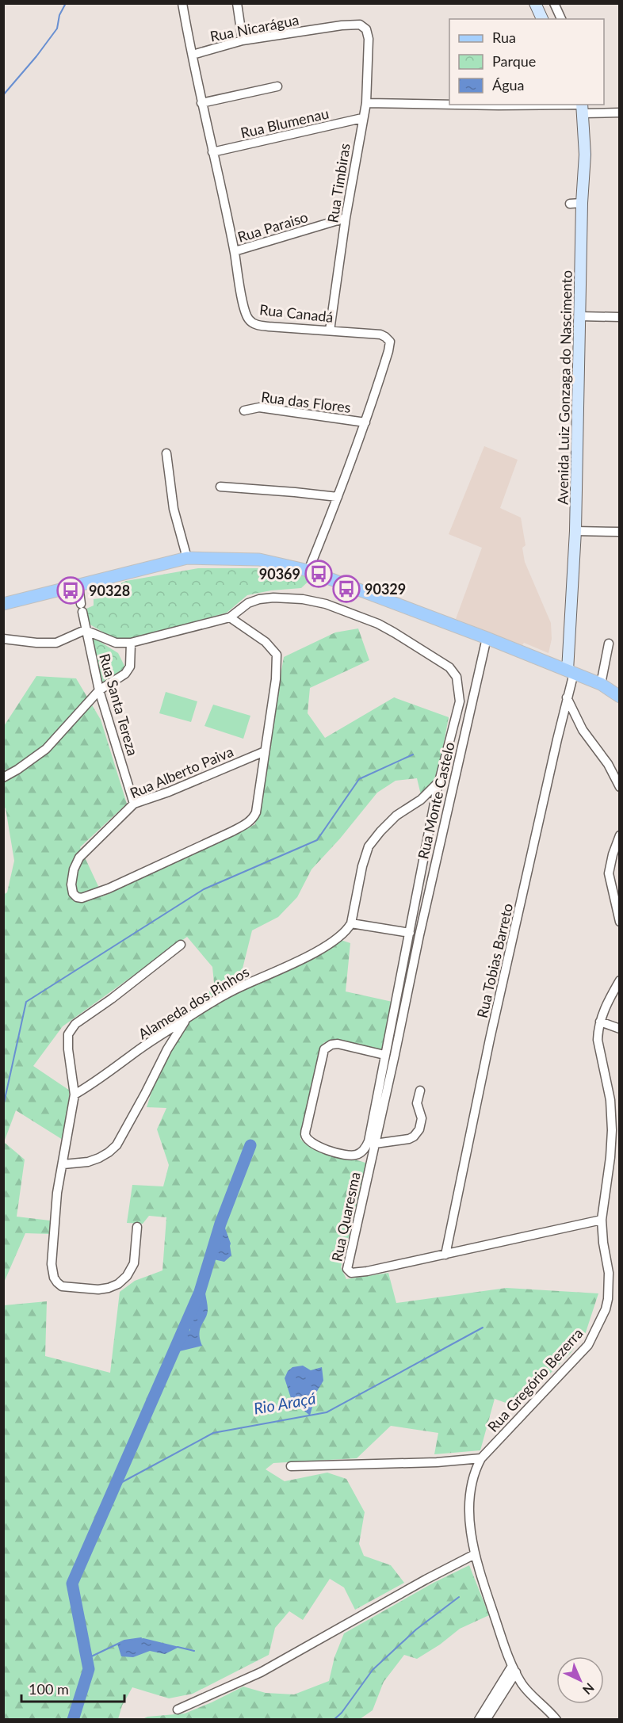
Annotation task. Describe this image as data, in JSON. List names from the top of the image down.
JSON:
{
  "streets": {
    "main road": ["Avenida Luiz Gonzaga do Nascimento"],
    "street": [
      "Rua Nicarágua",
      "Rua Blumenau",
      "Rua Timbiras",
      "Rua Paraiso",
      "Rua Canadá",
      "Rua das Flores",
      "Rua Santa Tereza",
      "Rua Alberto Paiva",
      "Rua Monte Castelo",
      "Rua Tobias Barreto",
      "Alameda dos Pinhos",
      "Rua Quaresma",
      "Rua Gregório Bezerra"
    ]
  },
  "crossings": [
    ["Rua Nicarágua", "Rua Timbiras"],
    ["Rua Nicarágua", "Rua Canadá"],
    ["Rua Blumenau", "Rua Timbiras"],
    ["Rua Blumenau", "Rua Canadá"],
    ["Rua Timbiras", "Rua Paraiso"],
    ["Rua Timbiras", "Rua Canadá"],
    ["Rua Paraiso", "Rua Canadá"],
    ["Rua Canadá", "Rua das Flores"],
    ["Avenida Luiz Gonzaga do Nascimento", "Rua Tobias Barreto"],
    ["Rua Santa Tereza", "Rua Alberto Paiva"],
    ["Rua Monte Castelo", "Rua Quaresma"],
    ["Rua Tobias Barreto", "Rua Quaresma"],
    ["Rua Quaresma", "Rua Gregório Bezerra"]
  ],
  "water": ["Rio Araçá"],
  "places": {
    "bus stop": ["90369", "90329", "90328"]
  },
  "legend": ["Rua", "Parque", "Água"],
  "scale_bar": "100 m",
  "north": "bottom right"
}
